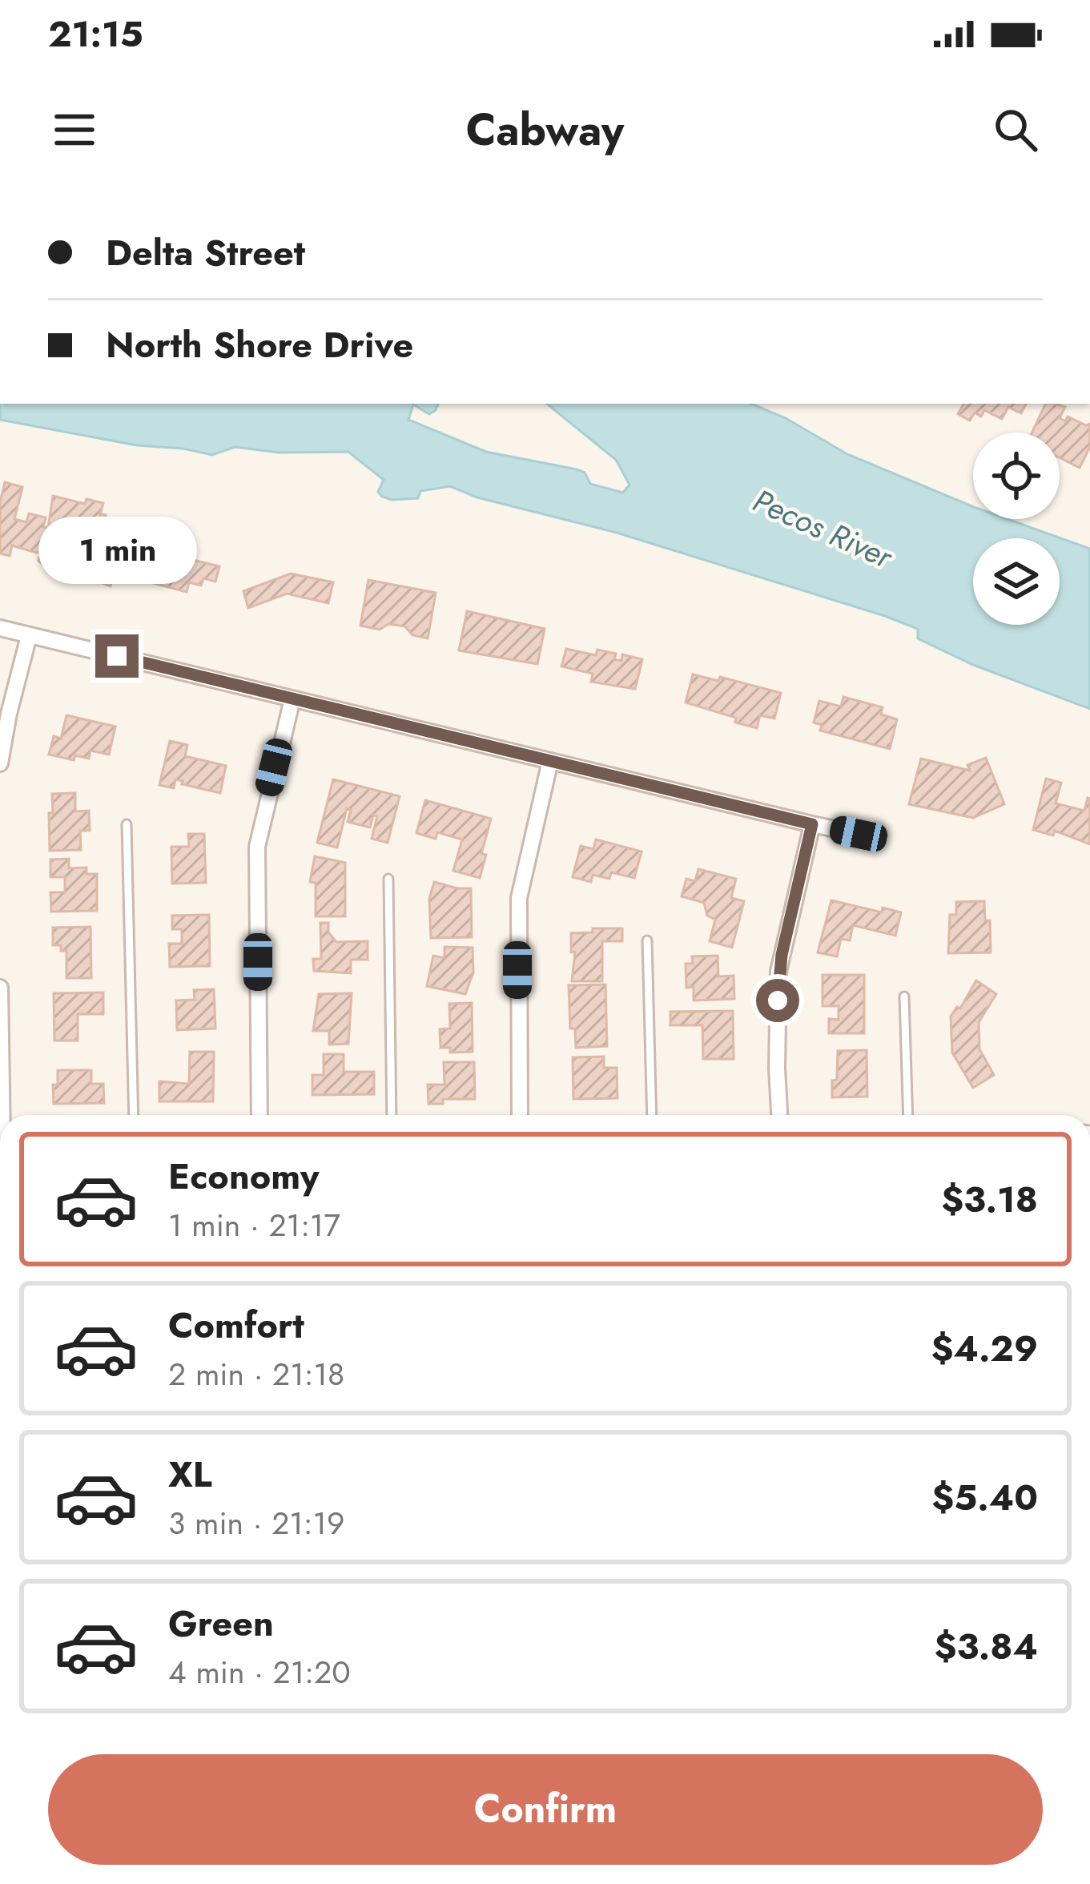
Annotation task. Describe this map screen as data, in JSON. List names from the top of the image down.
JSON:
{
  "water": ["Pecos River"],
  "page": {
    "status": "21:15",
    "header": "Cabway",
    "banner": ["Delta Street", "North Shore Drive"],
    "bubble": "1 min",
    "list": [
      {
        "name": "Economy",
        "note": "1 min · 21:17",
        "value": "$3.18"
      },
      {
        "name": "Comfort",
        "note": "2 min · 21:18",
        "value": "$4.29"
      },
      {
        "name": "XL",
        "note": "3 min · 21:19",
        "value": "$5.40"
      },
      {
        "name": "Green",
        "note": "4 min · 21:20",
        "value": "$3.84"
      }
    ],
    "buttons": "Confirm"
  }
}
